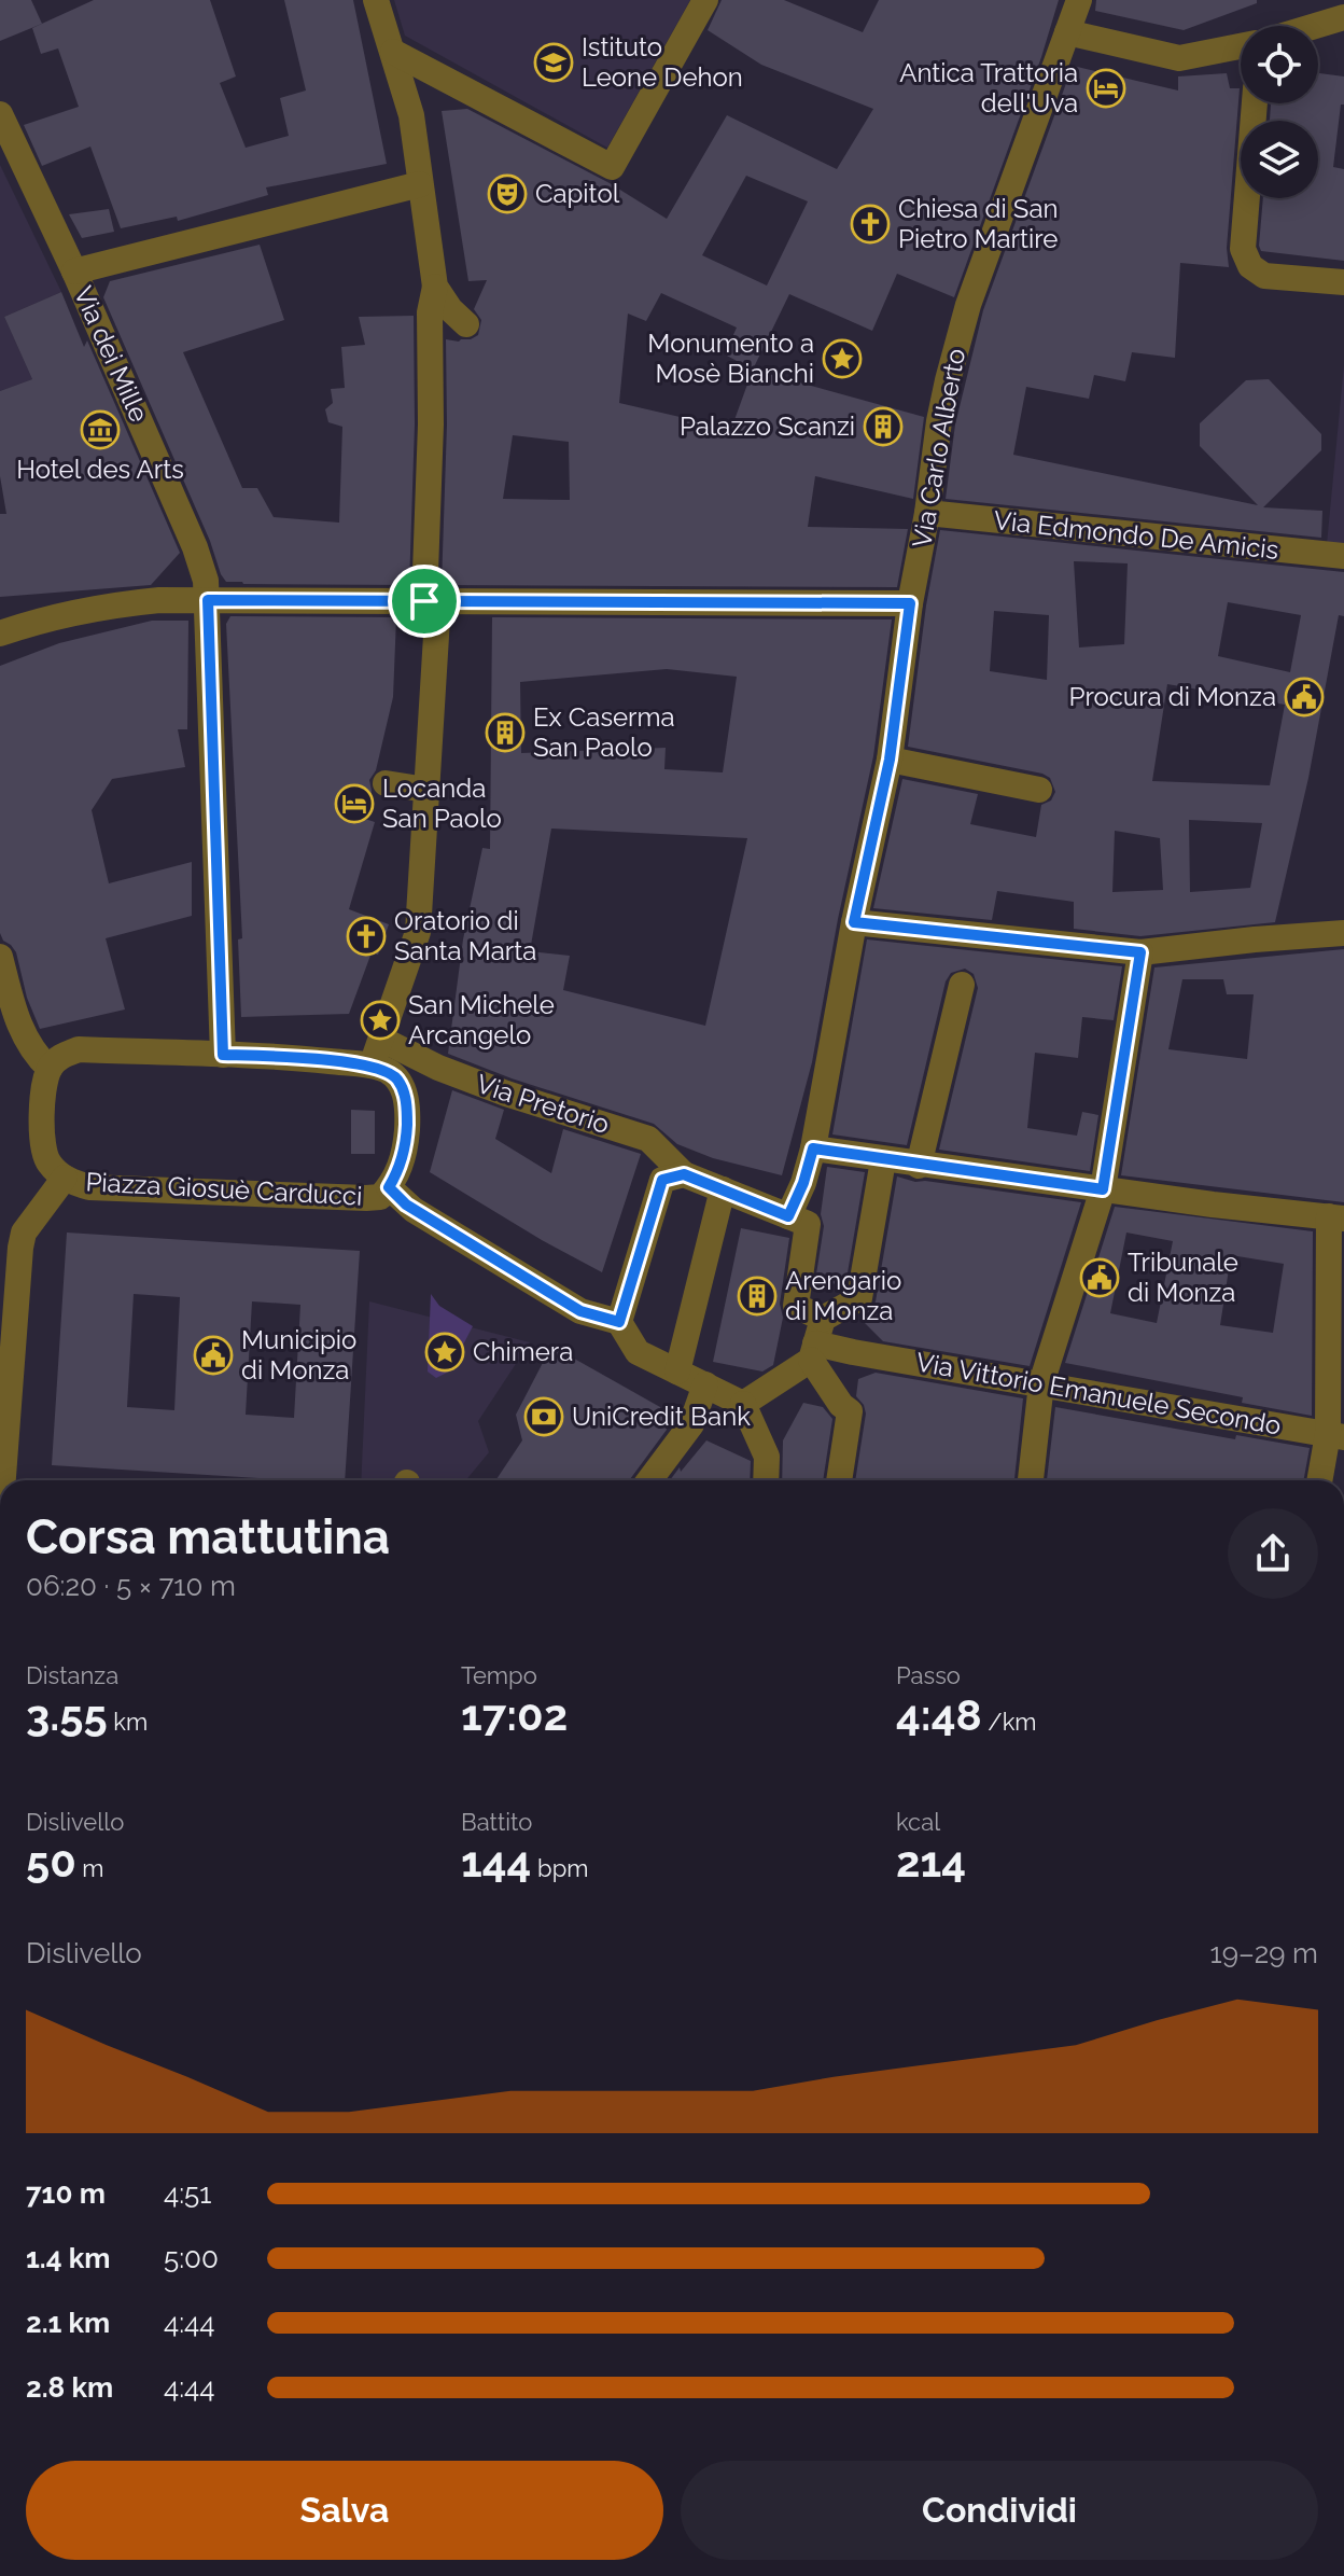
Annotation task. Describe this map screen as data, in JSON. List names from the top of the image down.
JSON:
{
  "streets": {
    "street": [
      "Via dei Mille",
      "Via Carlo Alberto",
      "Via Edmondo De Amicis",
      "Via Pretorio",
      "Piazza Giosuè Carducci",
      "Via Vittorio Emanuele Secondo"
    ]
  },
  "crossings": [
    ["Via Carlo Alberto", "Via Edmondo De Amicis"],
    ["Via Pretorio", "Piazza Giosuè Carducci"]
  ],
  "places": {
    "school or university": ["Istituto Leone Dehon"],
    "hotel": ["Antica Trattoria dell'Uva", "Locanda San Paolo"],
    "theatre": ["Capitol"],
    "church": ["Chiesa di San Pietro Martire", "Oratorio di Santa Marta"],
    "place": ["Monumento a Mosè Bianchi", "San Michele Arcangelo", "Chimera"],
    "building": ["Palazzo Scanzi", "Ex Caserma San Paolo", "Arengario di Monza"],
    "museum": ["Hotel des Arts"],
    "public building": ["Procura di Monza", "Tribunale di Monza", "Municipio di Monza"],
    "bank": ["UniCredit Bank"]
  },
  "page": {
    "heading": ["Corsa mattutina", "06:20 · 5 × 710 m"],
    "stats": [
      ["Distanza", "3.55 km"],
      ["Tempo", "17:02"],
      ["Passo", "4:48 /km"],
      ["Dislivello", "50 m"],
      ["Battito", "144 bpm"],
      ["kcal", "214"]
    ],
    "chart": ["Dislivello", "19–29 m"],
    "list": [
      {
        "name": "710 m",
        "note": "4:51"
      },
      {
        "name": "1.4 km",
        "note": "5:00"
      },
      {
        "name": "2.1 km",
        "note": "4:44"
      },
      {
        "name": "2.8 km",
        "note": "4:44"
      }
    ],
    "buttons": ["Salva", "Condividi"]
  }
}
